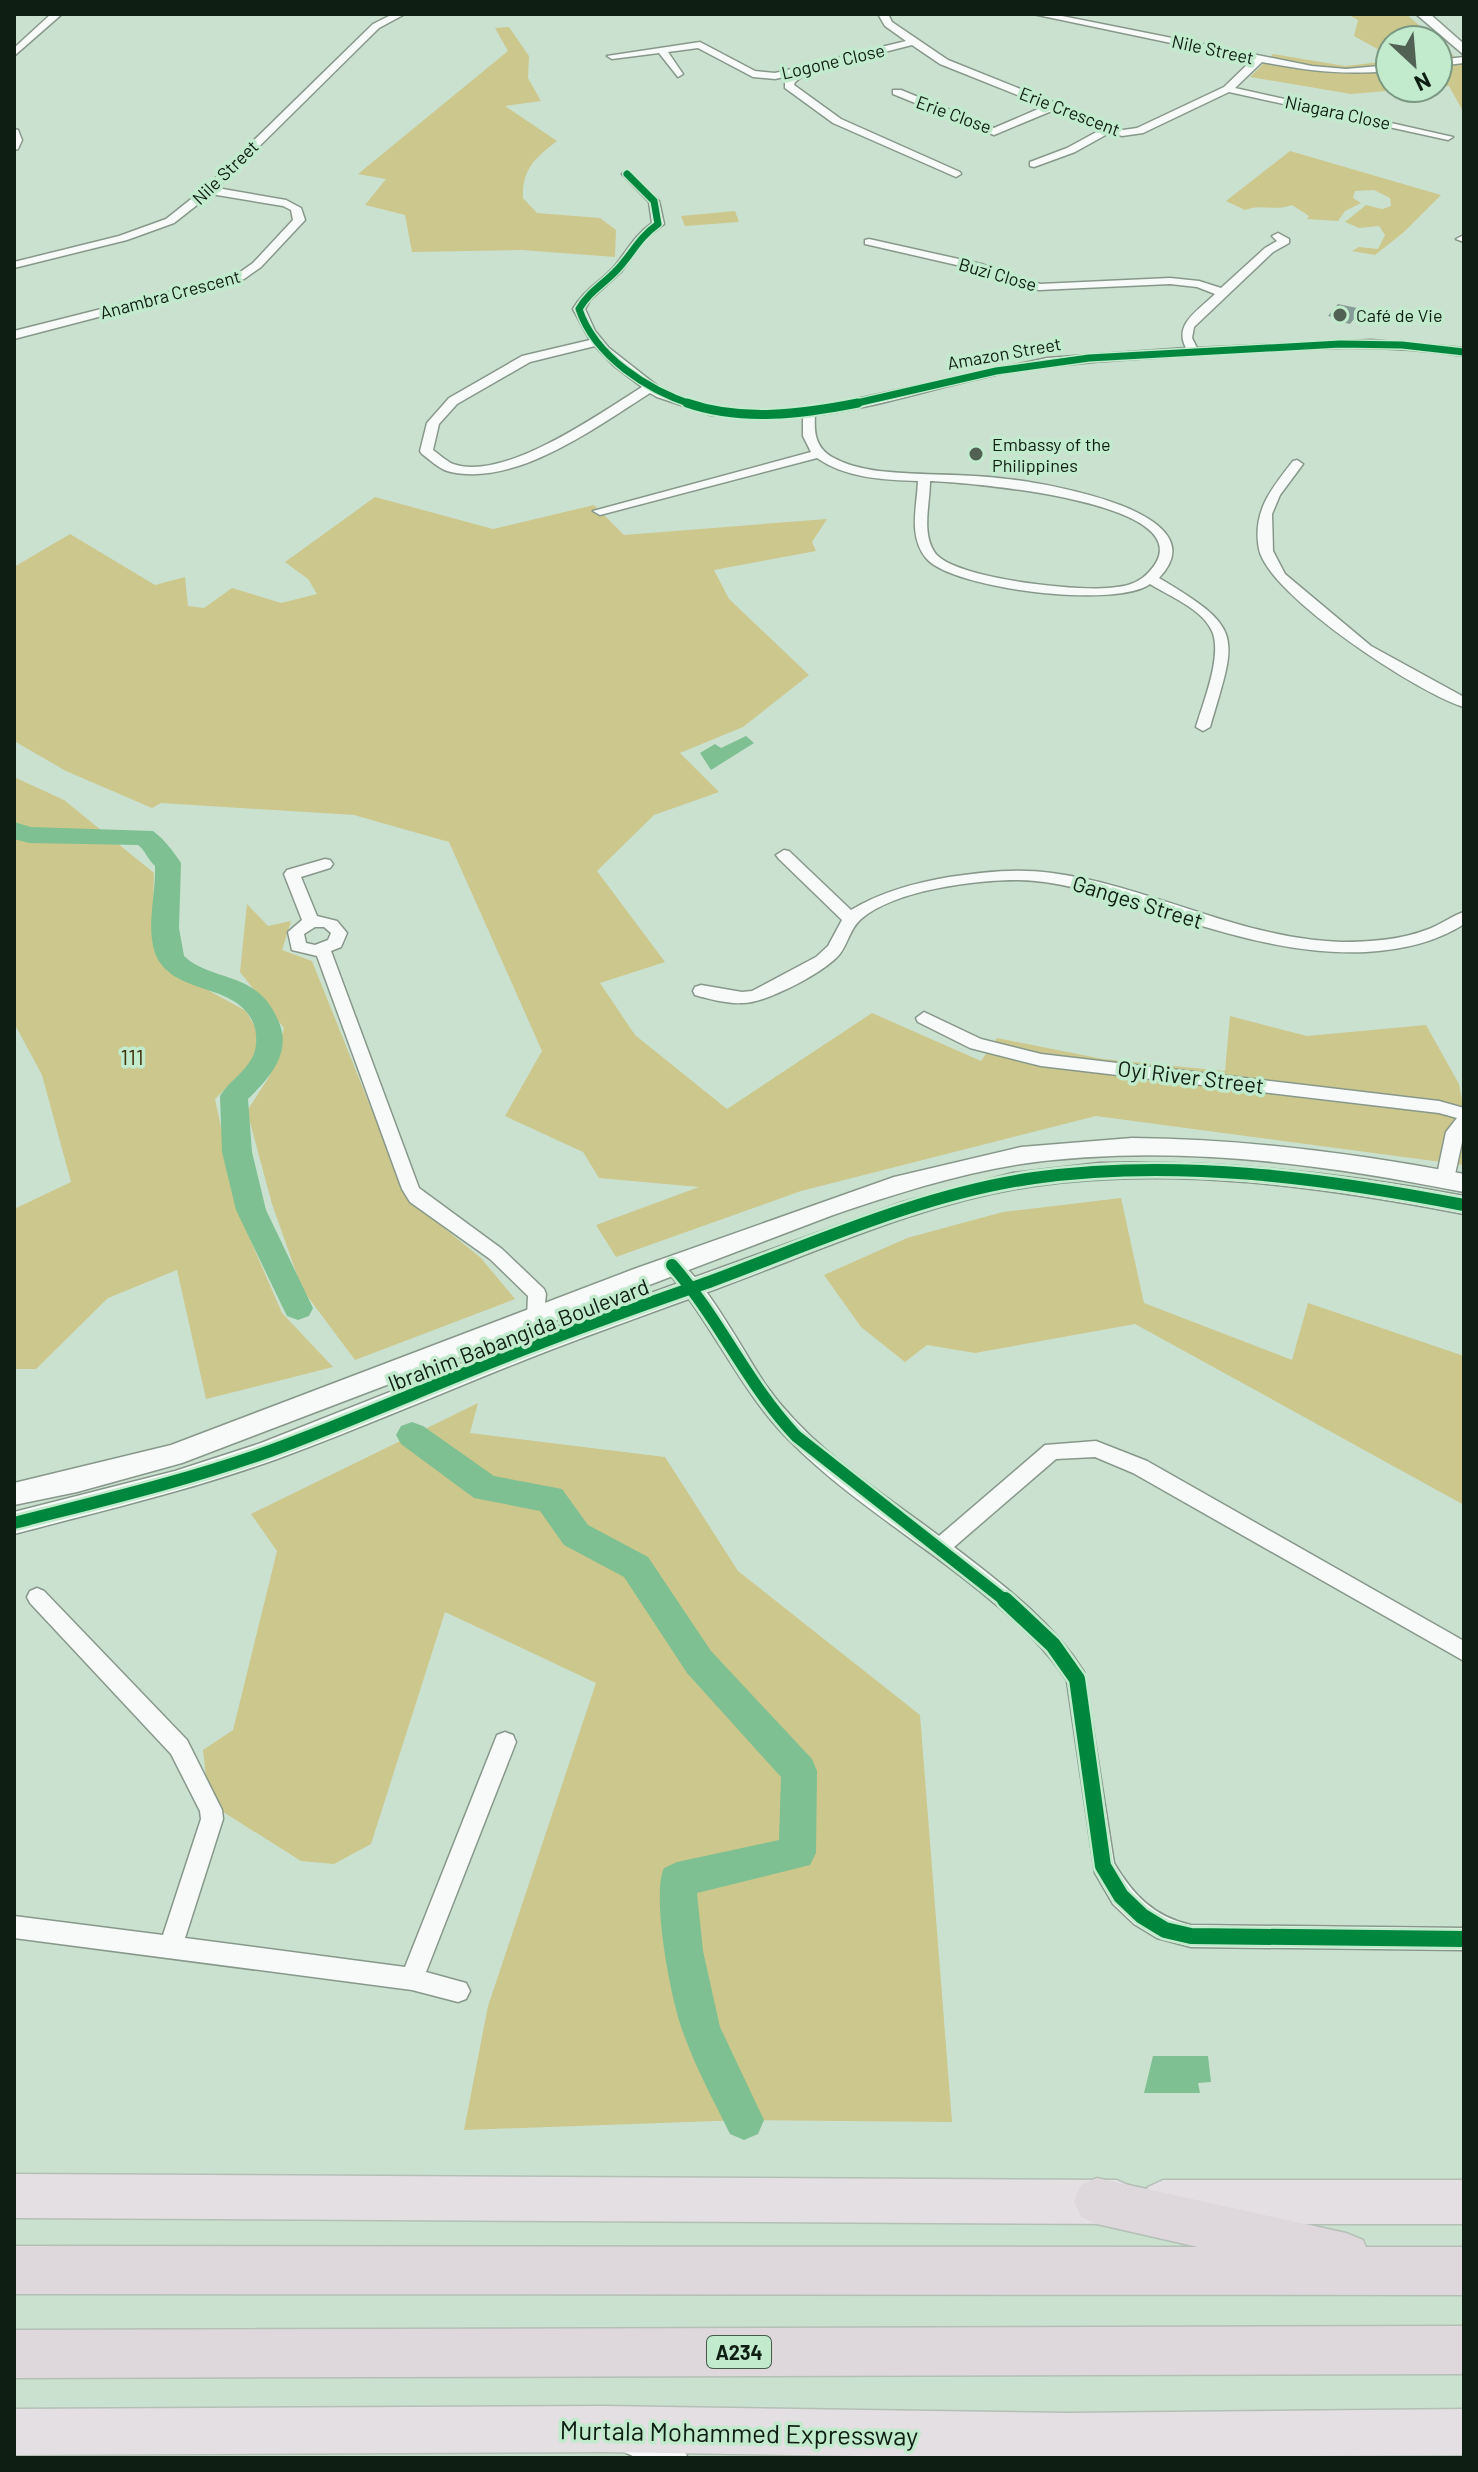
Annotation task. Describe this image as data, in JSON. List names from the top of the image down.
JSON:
{
  "streets": {
    "highway": ["A234", "Murtala Mohammed Expressway"],
    "street": [
      "Nile Street",
      "Logone Close",
      "Erie Crescent",
      "Niagara Close",
      "Erie Close",
      "Buzi Close",
      "Anambra Crescent",
      "Amazon Street",
      "Ganges Street",
      "Oyi River Street",
      "Ibrahim Babangida Boulevard"
    ]
  },
  "crossings": [
    ["Nile Street", "Erie Crescent"],
    ["Nile Street", "Anambra Crescent"],
    ["Logone Close", "Erie Crescent"],
    ["Erie Crescent", "Niagara Close"],
    ["Erie Crescent", "Erie Close"]
  ],
  "parks": ["111"],
  "places": ["Café de Vie", "Embassy of the Philippines"],
  "north": "bottom right"
}
